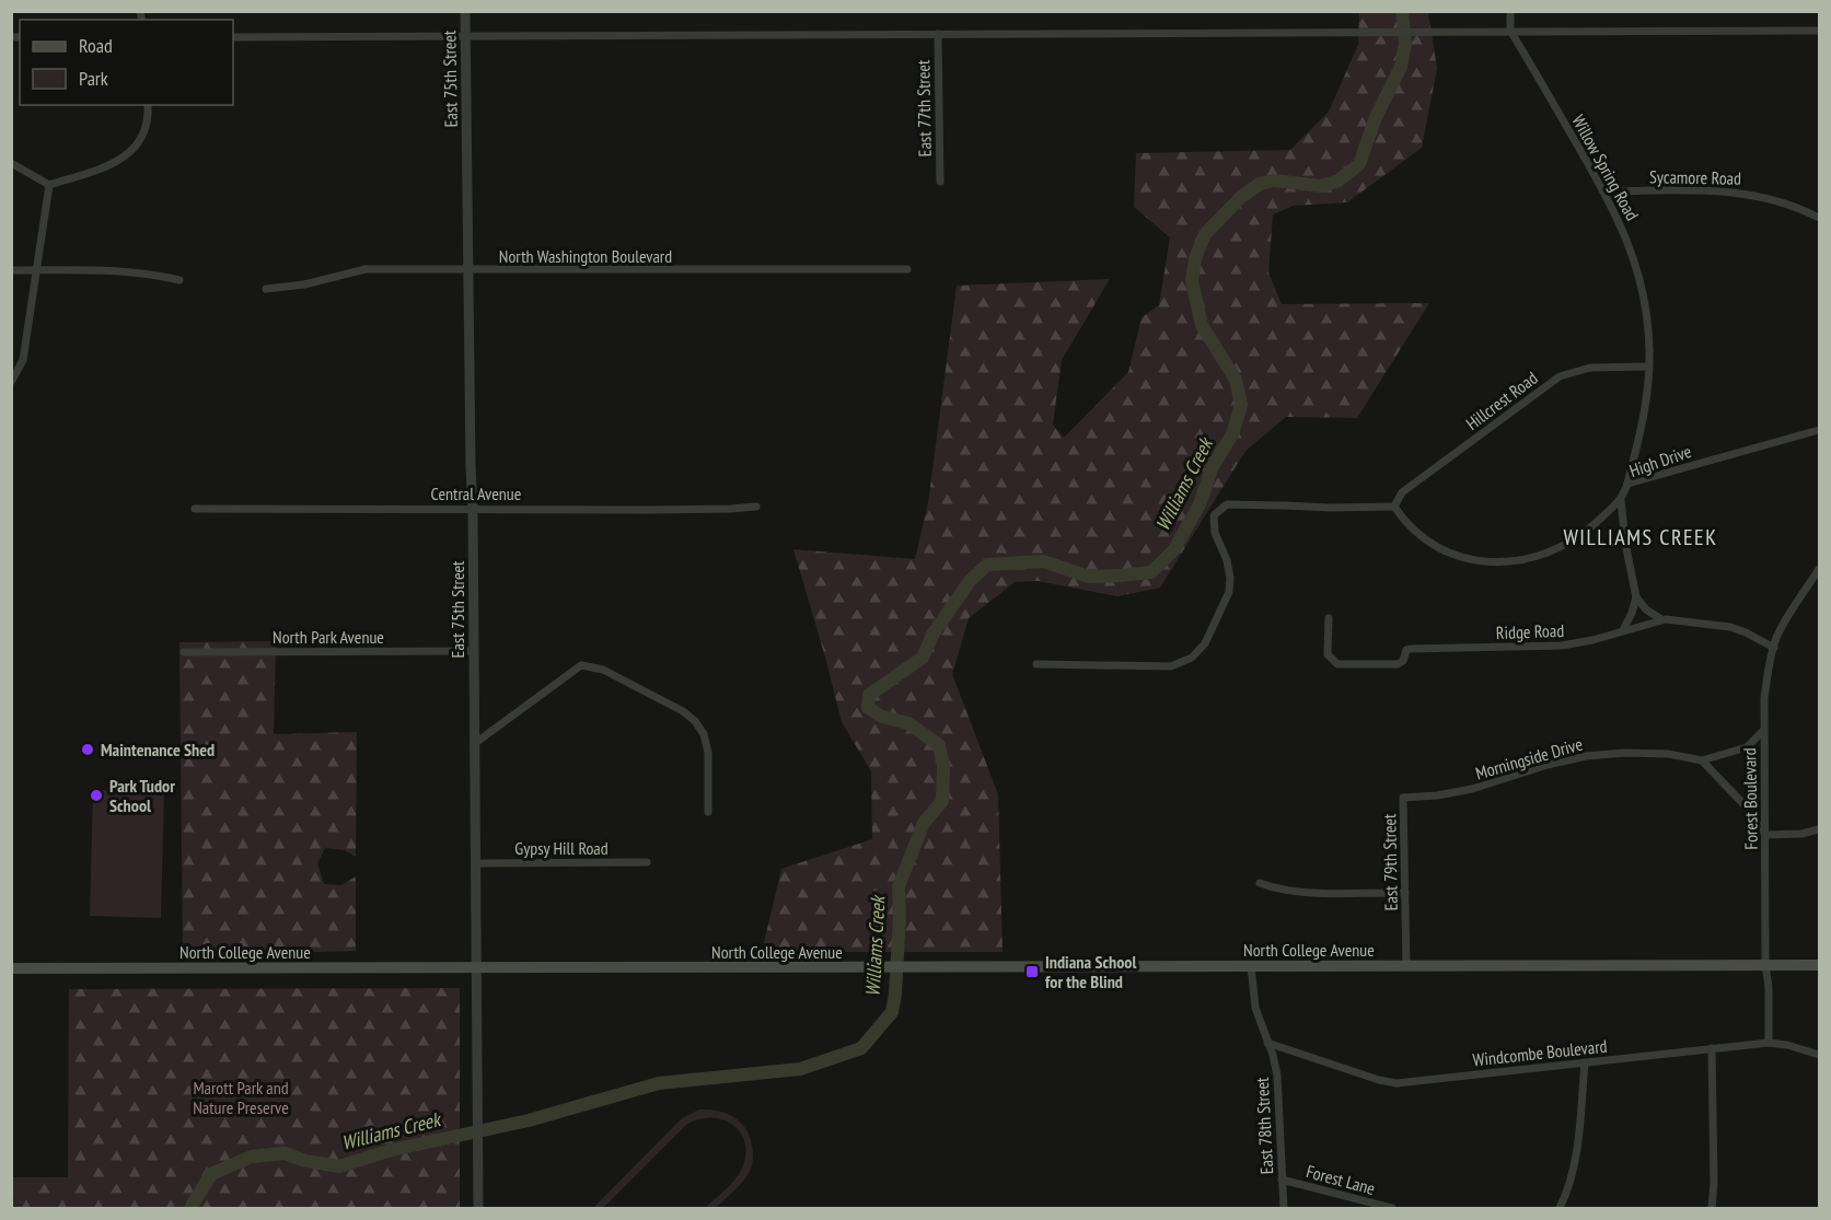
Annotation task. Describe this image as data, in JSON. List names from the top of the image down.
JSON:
{
  "streets": {
    "main road": ["North College Avenue"],
    "street": [
      "East 75th Street",
      "East 77th Street",
      "Willow Spring Road",
      "Sycamore Road",
      "North Washington Boulevard",
      "Hillcrest Road",
      "High Drive",
      "Central Avenue",
      "Ridge Road",
      "North Park Avenue",
      "Morningside Drive",
      "Forest Boulevard",
      "Gypsy Hill Road",
      "East 79th Street",
      "Windcombe Boulevard",
      "East 78th Street",
      "Forest Lane"
    ]
  },
  "crossings": [
    ["East 75th Street", "North Washington Boulevard"],
    ["East 75th Street", "Central Avenue"],
    ["East 75th Street", "North Park Avenue"],
    ["East 75th Street", "Gypsy Hill Road"],
    ["East 75th Street", "North College Avenue"],
    ["Willow Spring Road", "Sycamore Road"],
    ["Willow Spring Road", "Hillcrest Road"],
    ["Willow Spring Road", "High Drive"],
    ["Hillcrest Road", "High Drive"],
    ["Ridge Road", "Forest Boulevard"],
    ["Morningside Drive", "Forest Boulevard"],
    ["Morningside Drive", "East 79th Street"],
    ["Forest Boulevard", "North College Avenue"],
    ["Forest Boulevard", "Windcombe Boulevard"],
    ["East 79th Street", "North College Avenue"],
    ["North College Avenue", "East 78th Street"],
    ["Windcombe Boulevard", "East 78th Street"],
    ["East 78th Street", "Forest Lane"]
  ],
  "districts": ["WILLIAMS CREEK"],
  "water": ["Williams Creek"],
  "parks": ["Marott Park and Nature Preserve"],
  "places": {
    "other": ["Maintenance Shed", "Park Tudor School"],
    "transit": ["Indiana School for the Blind"]
  },
  "legend": ["Road", "Park"]
}
